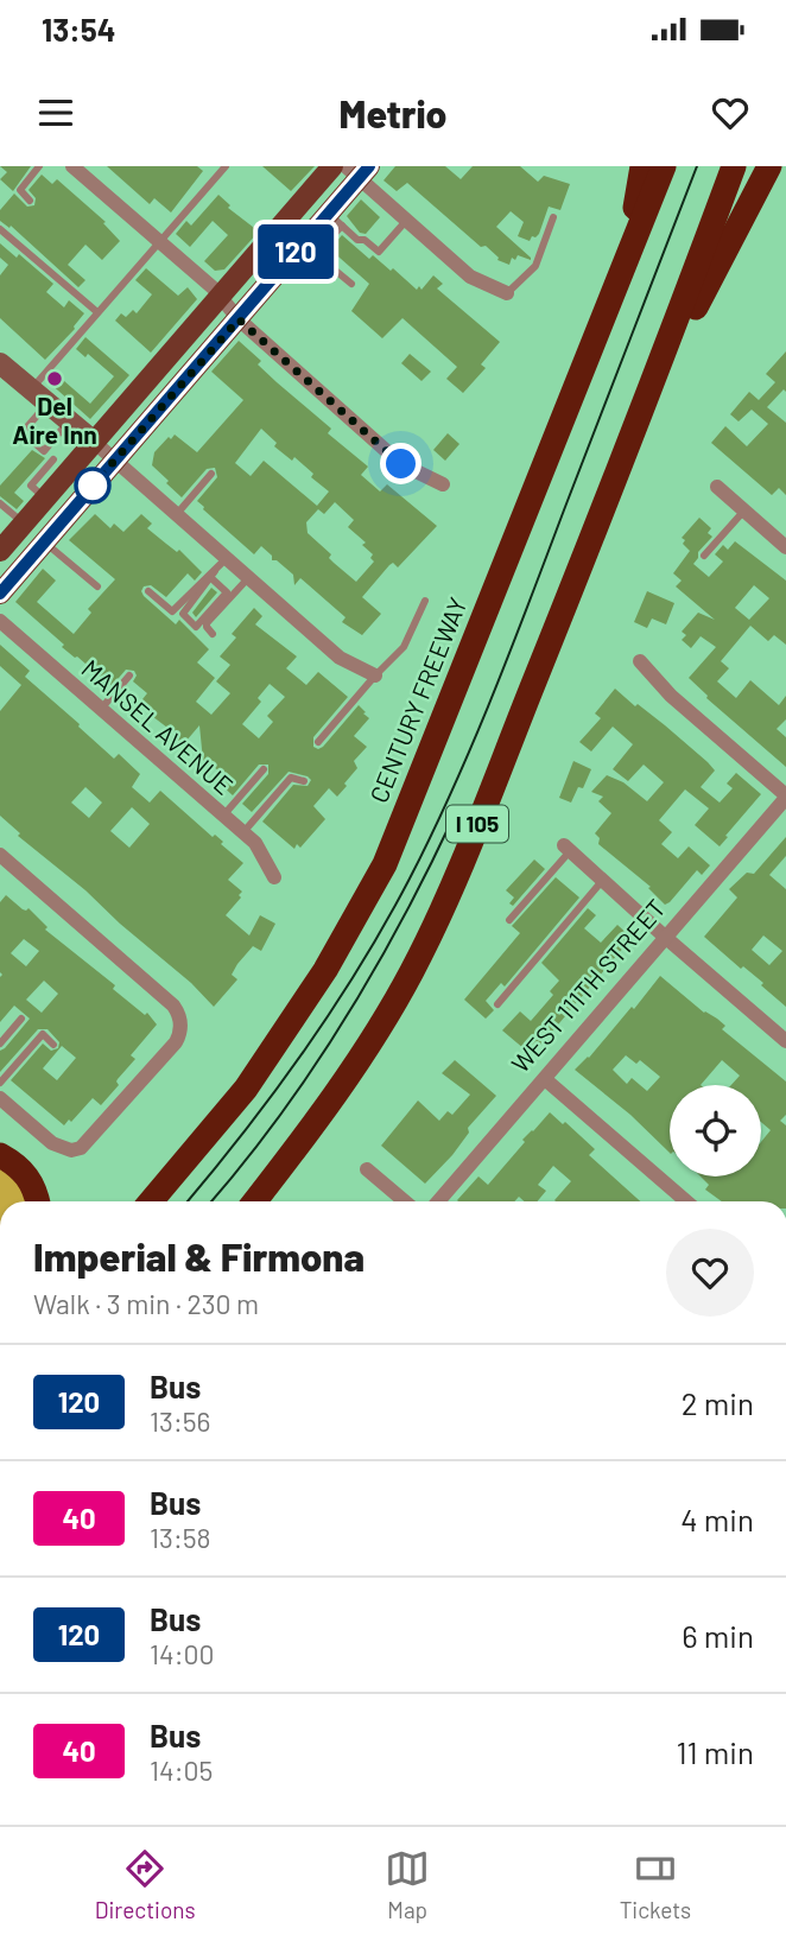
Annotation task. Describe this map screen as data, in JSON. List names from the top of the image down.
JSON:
{
  "streets": {
    "highway": ["CENTURY FREEWAY", "I 105"],
    "street": ["MANSEL AVENUE", "WEST 111TH STREET"]
  },
  "places": ["Del Aire Inn"],
  "lines": ["bus line 120"],
  "page": {
    "status": "13:54",
    "header": "Metrio",
    "on_map": "120",
    "heading": ["Imperial & Firmona", "Walk · 3 min · 230 m"],
    "list": [
      {
        "mark": "120",
        "name": "Bus",
        "note": "13:56",
        "value": "2 min"
      },
      {
        "mark": "40",
        "name": "Bus",
        "note": "13:58",
        "value": "4 min"
      },
      {
        "mark": "120",
        "name": "Bus",
        "note": "14:00",
        "value": "6 min"
      },
      {
        "mark": "40",
        "name": "Bus",
        "note": "14:05",
        "value": "11 min"
      }
    ],
    "tabs": ["Directions", "Map", "Tickets"]
  }
}
